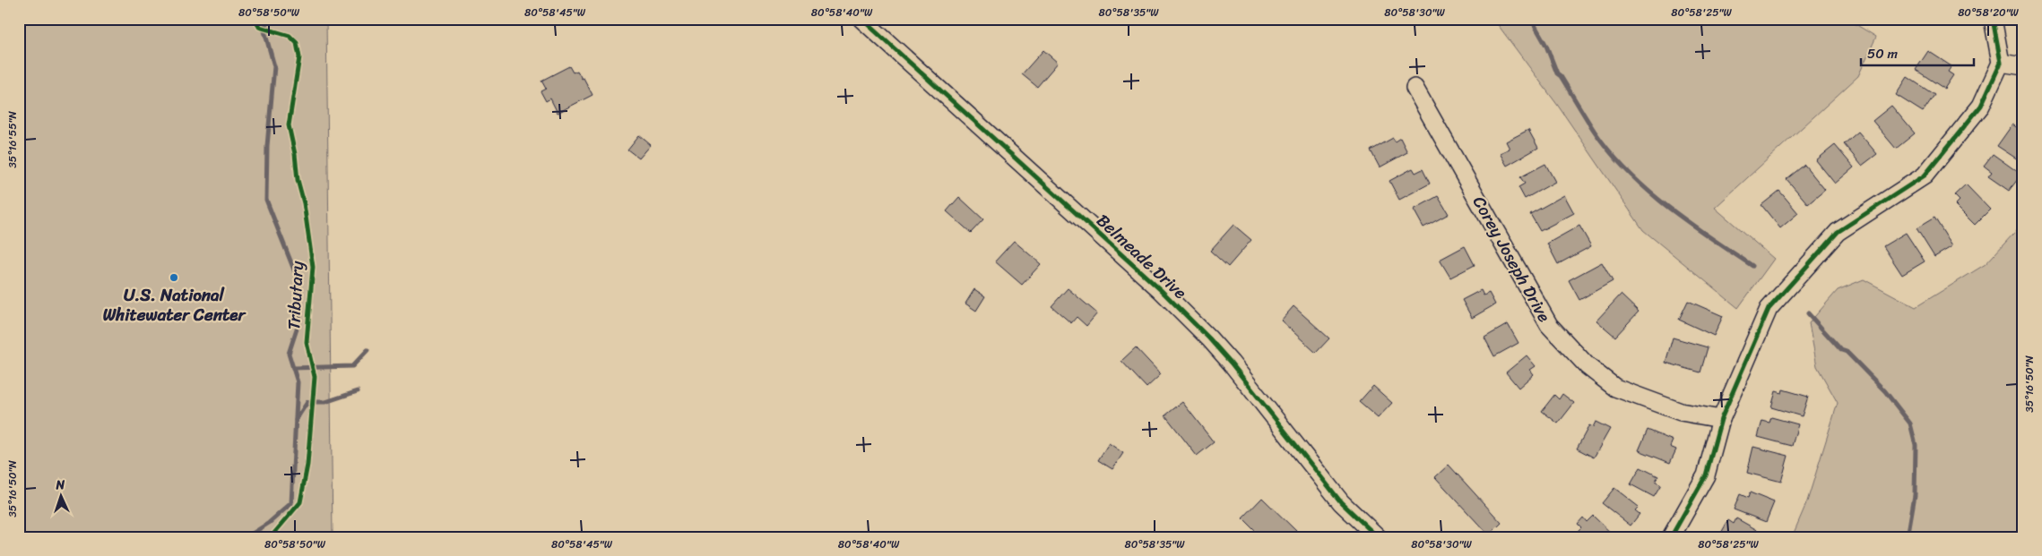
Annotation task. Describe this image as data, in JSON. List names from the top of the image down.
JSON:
{
  "streets": {
    "street": ["Belmeade Drive", "Corey Joseph Drive"],
    "cycle path": ["Tributary"]
  },
  "places": ["U.S. National Whitewater Center"],
  "scale_bar": "50 m",
  "north": "top",
  "coordinates": [
    "80°58'50\"W",
    "80°58'45\"W",
    "80°58'40\"W",
    "80°58'35\"W",
    "80°58'30\"W",
    "80°58'25\"W",
    "80°58'20\"W",
    "35°16'55\"N",
    "35°16'50\"N"
  ]
}
